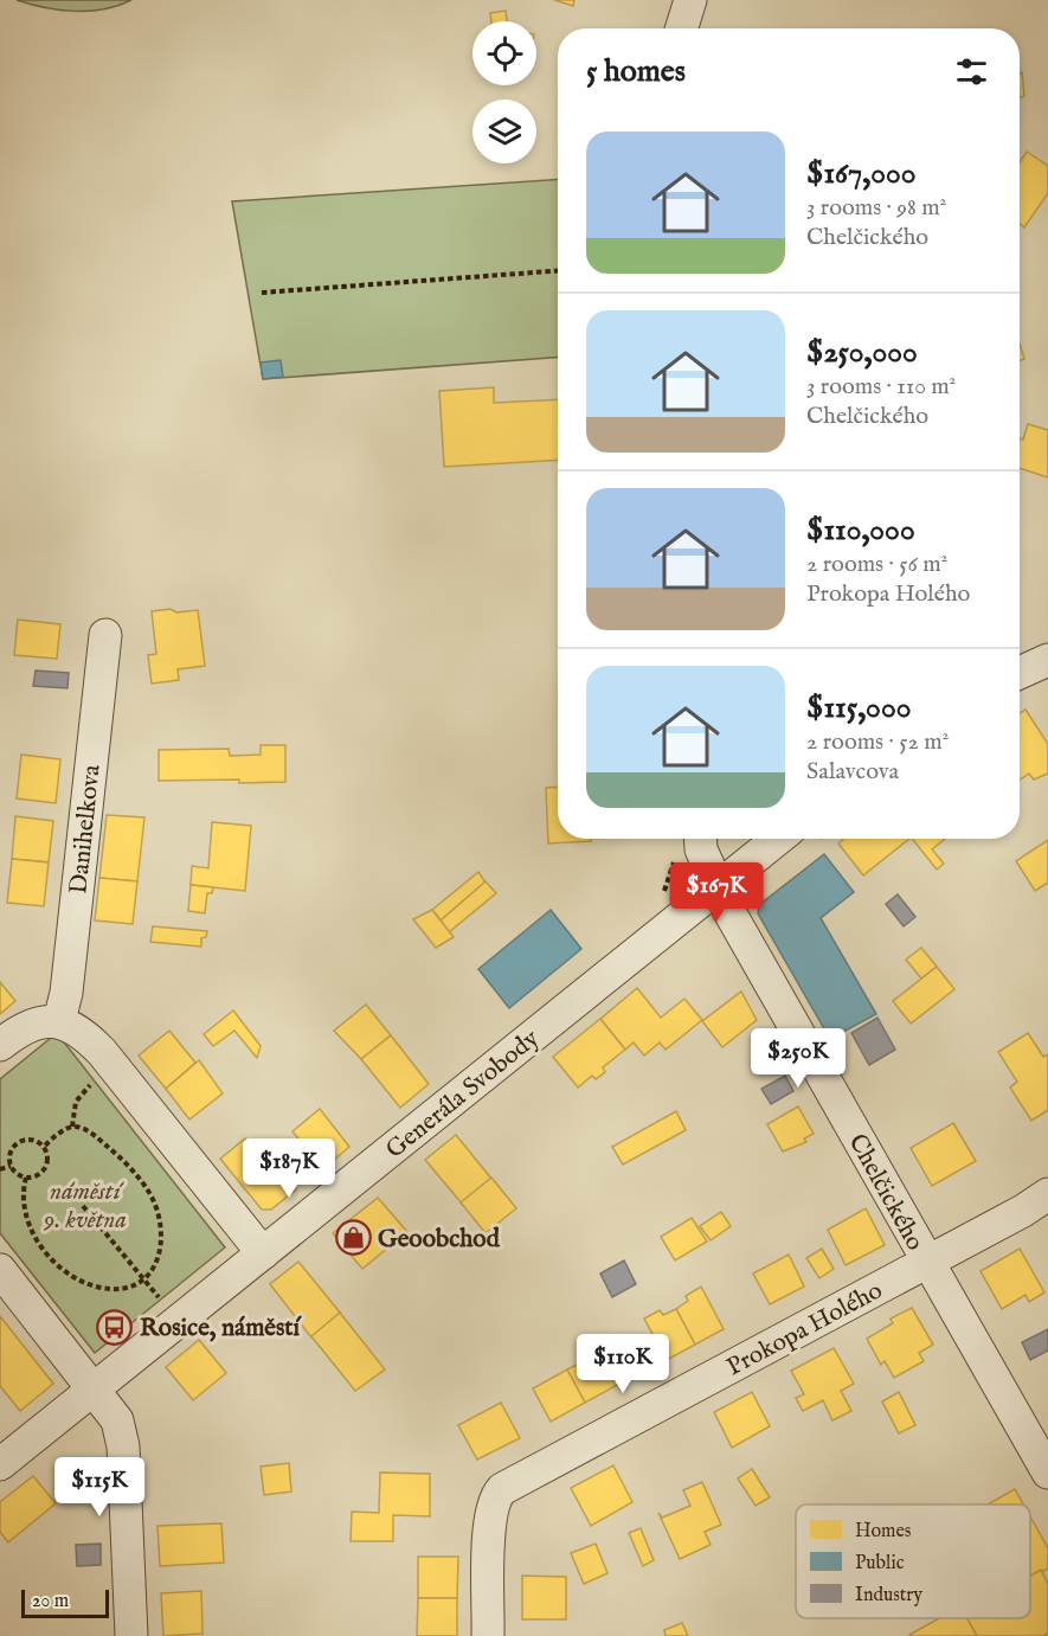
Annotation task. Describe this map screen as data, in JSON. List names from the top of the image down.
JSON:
{
  "streets": {
    "street": [
      "Danihelkova",
      "Generála Svobody",
      "Chelčického",
      "Prokopa Holého"
    ]
  },
  "crossings": [
    ["Generála Svobody", "Chelčického"],
    ["Chelčického", "Prokopa Holého"]
  ],
  "parks": ["náměstí 9. května"],
  "places": {
    "shop": ["Geoobchod"],
    "bus stop": ["Rosice, náměstí"]
  },
  "legend": ["Homes", "Public", "Industry"],
  "scale_bar": "20 m",
  "page": {
    "heading": "5 homes",
    "list": [
      {
        "name": "$167,000",
        "note": "3 rooms · 98 m² · Chelčického"
      },
      {
        "name": "$250,000",
        "note": "3 rooms · 110 m² · Chelčického"
      },
      {
        "name": "$110,000",
        "note": "2 rooms · 56 m² · Prokopa Holého"
      },
      {
        "name": "$115,000",
        "note": "2 rooms · 52 m² · Salavcova"
      }
    ],
    "price": [
      "$167K",
      "$250K",
      "$187K",
      "$110K",
      "$115K"
    ],
    "scale": "20 m"
  }
}
